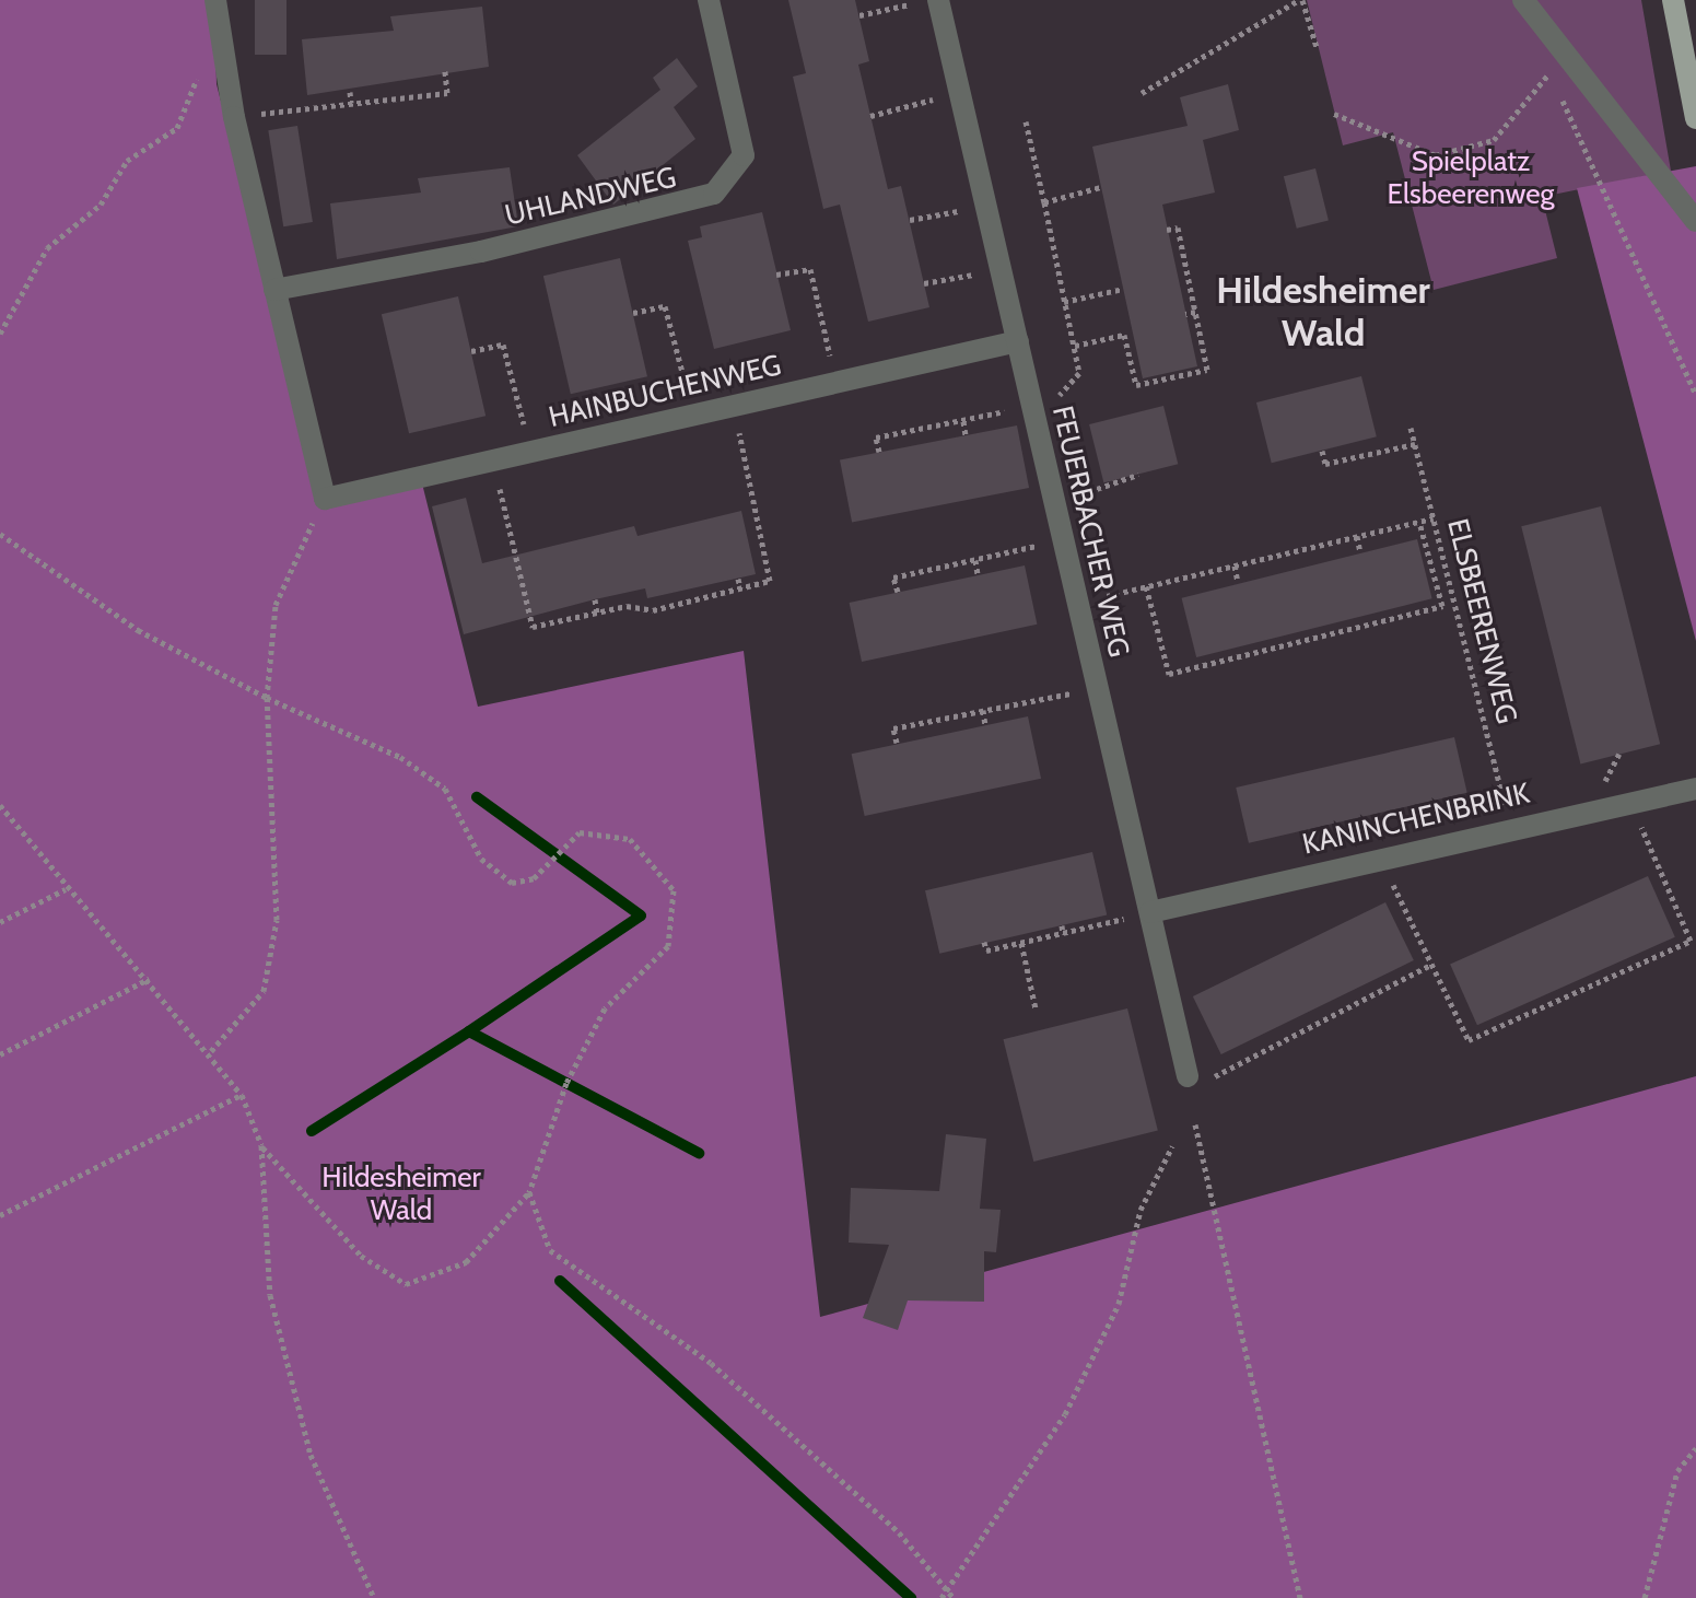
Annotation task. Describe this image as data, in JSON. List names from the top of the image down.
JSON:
{
  "streets": {
    "street": [
      "UHLANDWEG",
      "HAINBUCHENWEG",
      "FEUERBACHER WEG",
      "KANINCHENBRINK"
    ],
    "path": ["ELSBEERENWEG"]
  },
  "crossings": [
    ["HAINBUCHENWEG", "FEUERBACHER WEG"],
    ["FEUERBACHER WEG", "KANINCHENBRINK"],
    ["ELSBEERENWEG", "KANINCHENBRINK"]
  ],
  "districts": ["Hildesheimer Wald"],
  "parks": ["Spielplatz Elsbeerenweg", "Hildesheimer Wald"]
}
